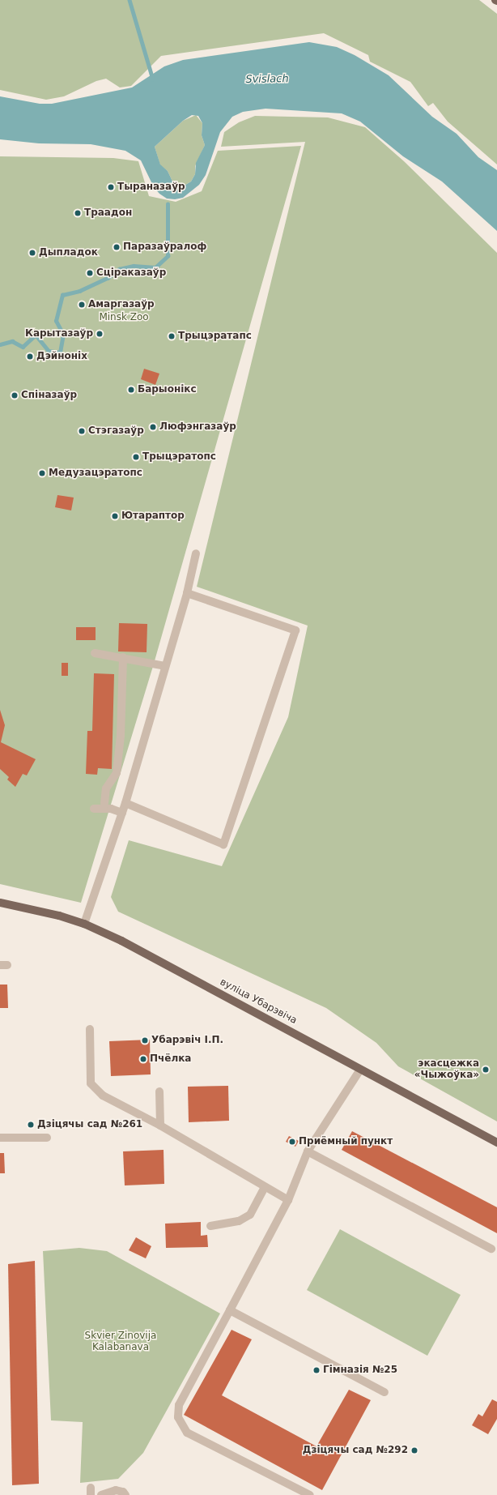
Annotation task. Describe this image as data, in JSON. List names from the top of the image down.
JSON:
{
  "streets": {
    "main road": ["вуліца Убарэвіча"]
  },
  "water": ["Svislach"],
  "parks": ["Minsk Zoo", "Skvier Zinovija Kalabanava"],
  "places": [
    "Тыраназаўр",
    "Траадон",
    "Паразаўралоф",
    "Дыпладок",
    "Сціраказаўр",
    "Амаргазаўр",
    "Карытазаўр",
    "Трыцэратапс",
    "Дэйноніх",
    "Барыонікс",
    "Спіназаўр",
    "Люфэнгазаўр",
    "Стэгазаўр",
    "Трыцэратопс",
    "Медузацэратопс",
    "Ютараптор",
    "Убарэвіч І.П.",
    "Пчёлка",
    "экасцежка «Чыжоўка»",
    "Дзіцячы сад №261",
    "Приёмный пункт",
    "Гімназія №25",
    "Дзіцячы сад №292"
  ]
}
